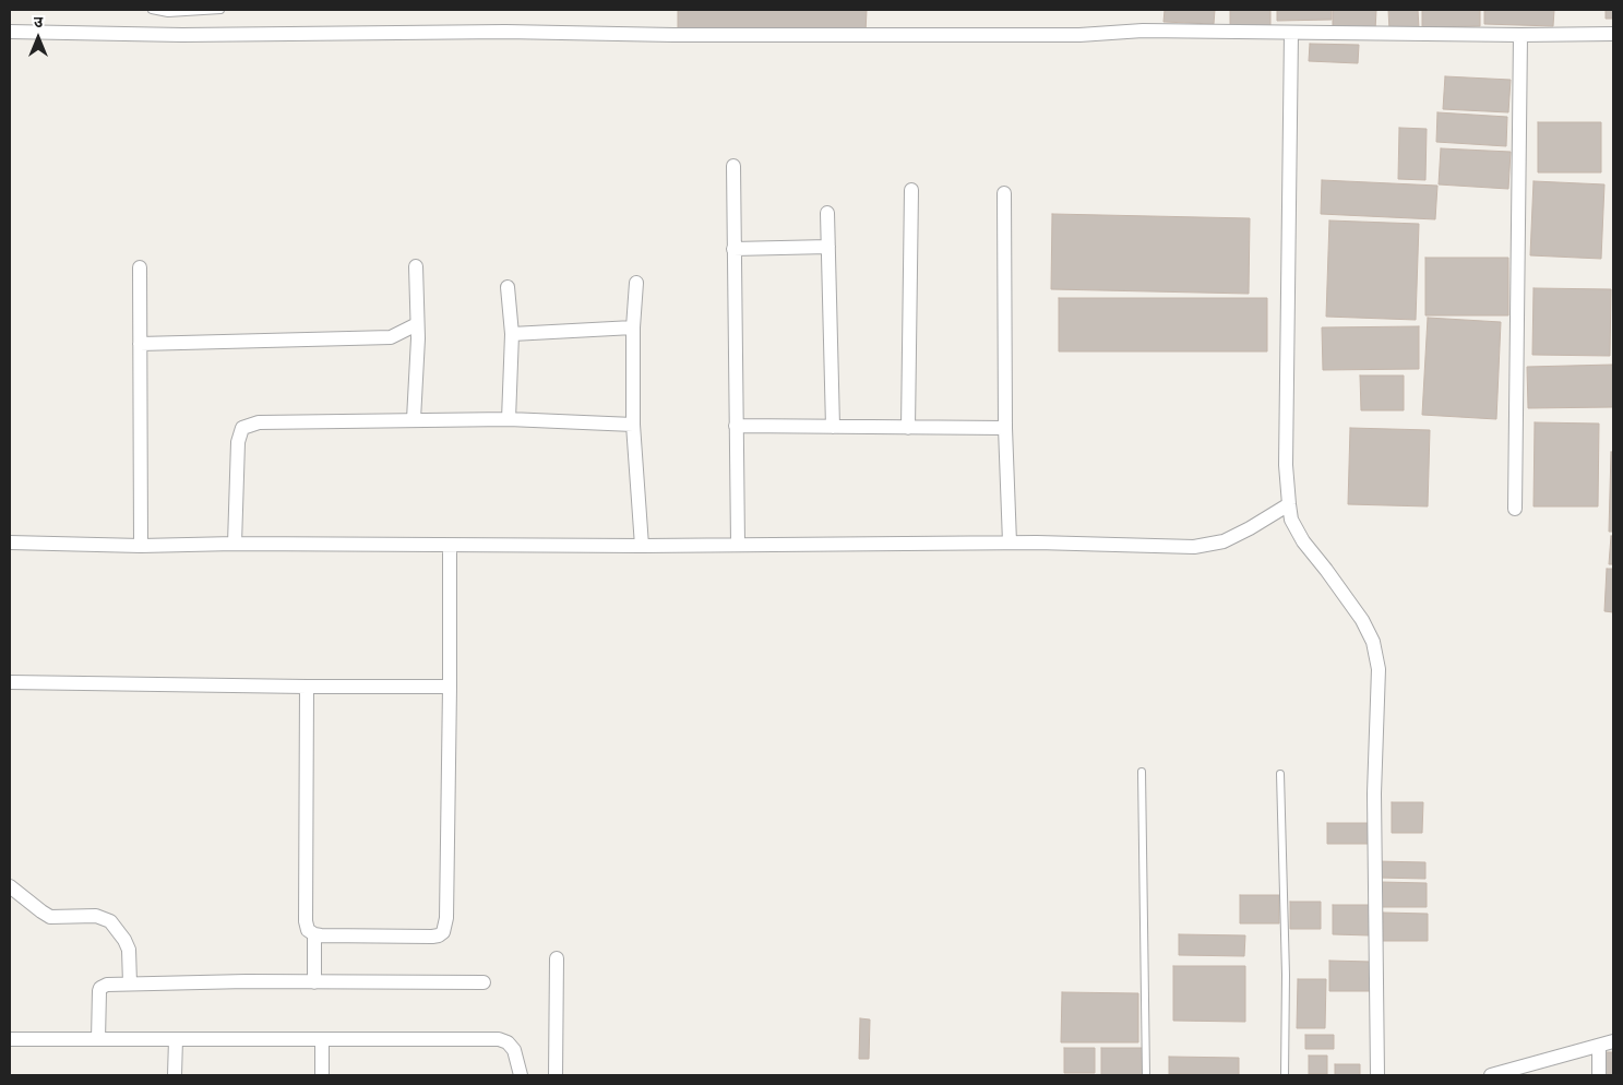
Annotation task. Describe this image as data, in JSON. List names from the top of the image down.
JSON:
{
  "north": "top"
}
